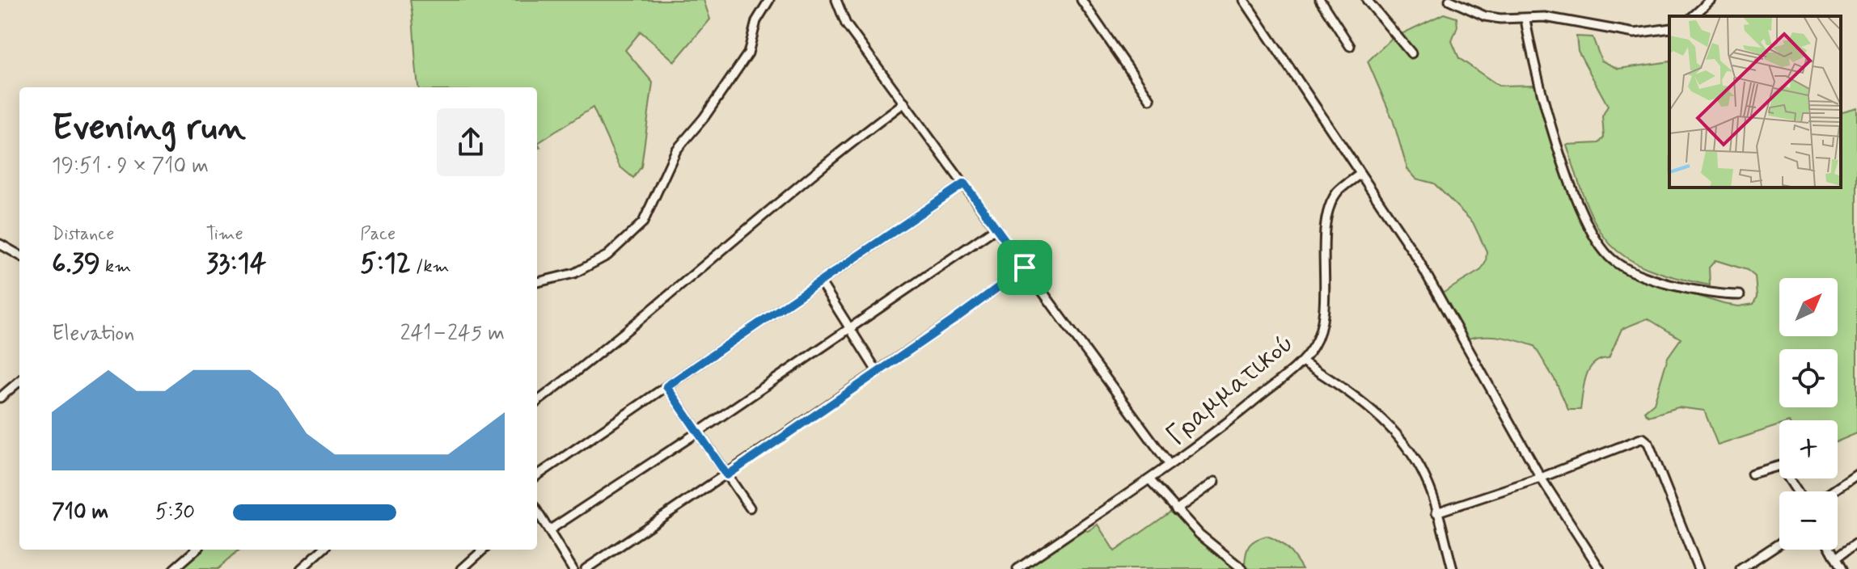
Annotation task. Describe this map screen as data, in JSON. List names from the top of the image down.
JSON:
{
  "streets": {
    "street": ["Γραμματικού"]
  },
  "north": "top right",
  "page": {
    "heading": ["Evening run", "19:51 · 9 × 710 m"],
    "stats": [
      ["Distance", "6.39 km"],
      ["Time", "33:14"],
      ["Pace", "5:12 /km"]
    ],
    "map_buttons": ["+", "−"],
    "chart": ["Elevation", "241–245 m"],
    "list": [
      {
        "name": "710 m",
        "note": "5:30"
      }
    ]
  }
}
